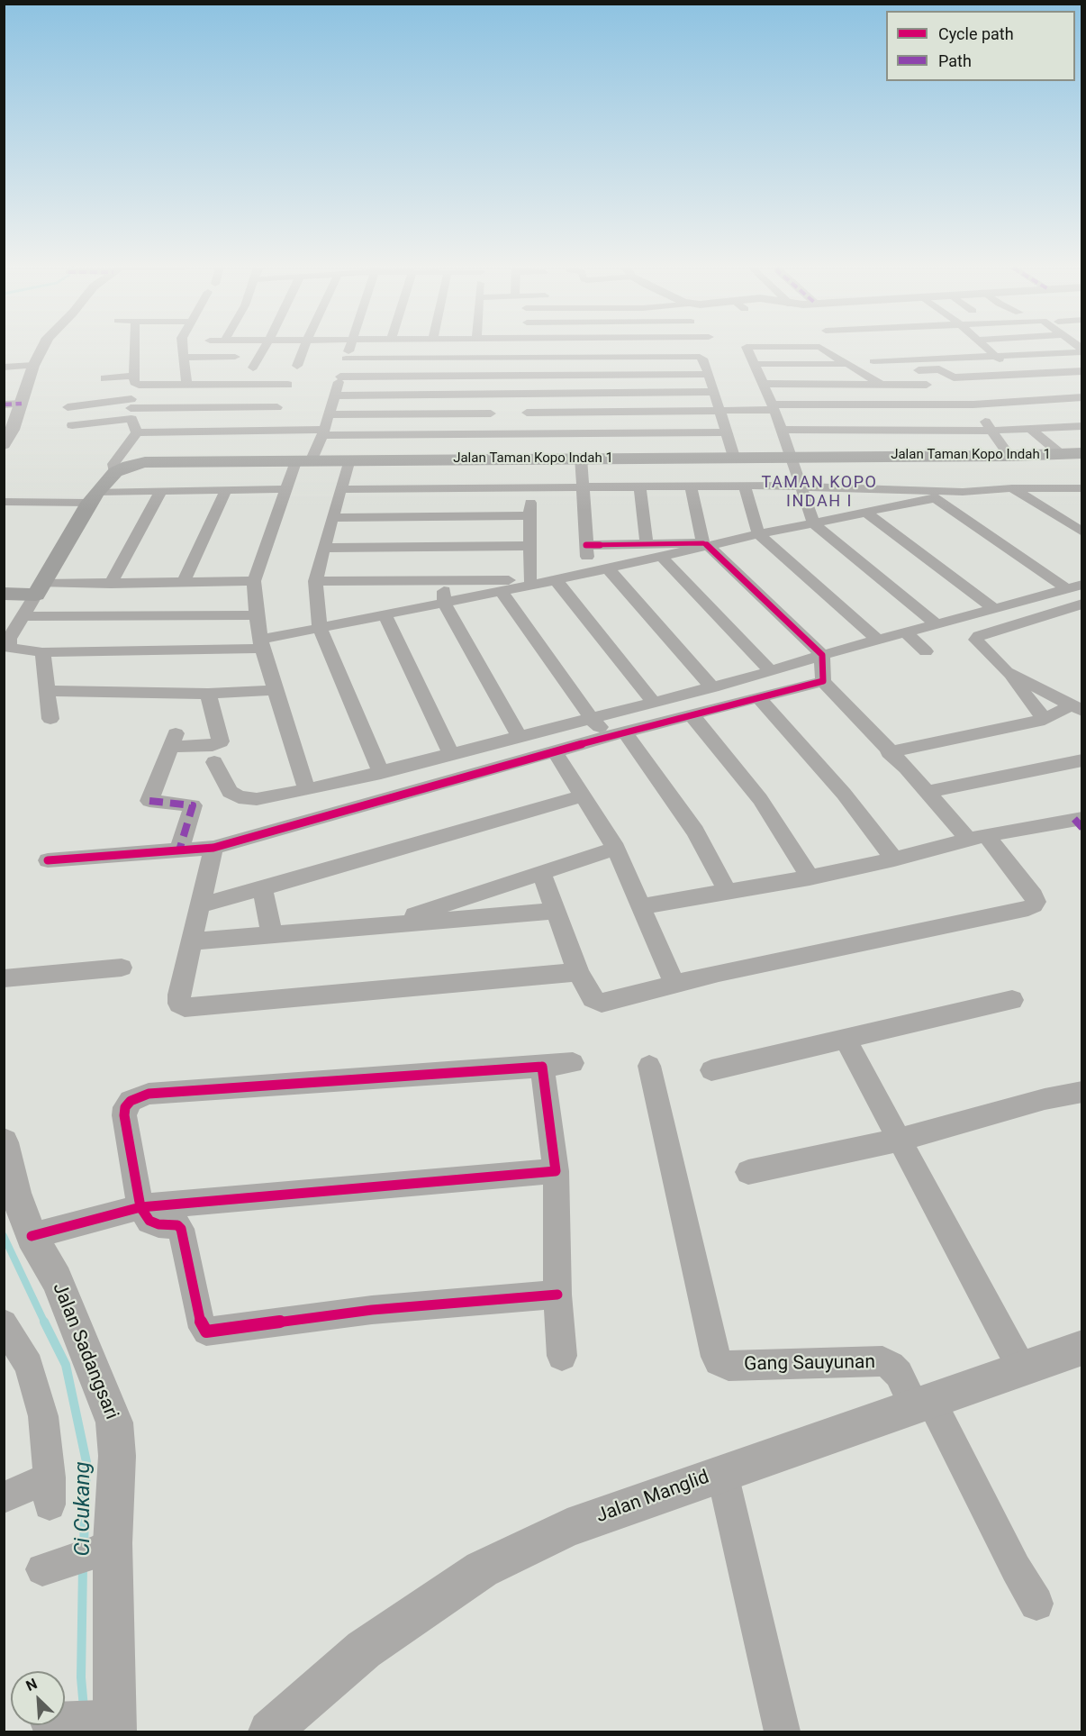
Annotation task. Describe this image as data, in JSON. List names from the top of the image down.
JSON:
{
  "streets": {
    "main road": ["Jalan Taman Kopo Indah 1"],
    "street": ["Jalan Sadangsari", "Gang Sauyunan", "Jalan Manglid"]
  },
  "crossings": [
    ["Gang Sauyunan", "Jalan Manglid"]
  ],
  "districts": ["TAMAN KOPO INDAH I"],
  "water": ["Ci Cukang"],
  "legend": ["Cycle path", "Path"],
  "north": "top left"
}
